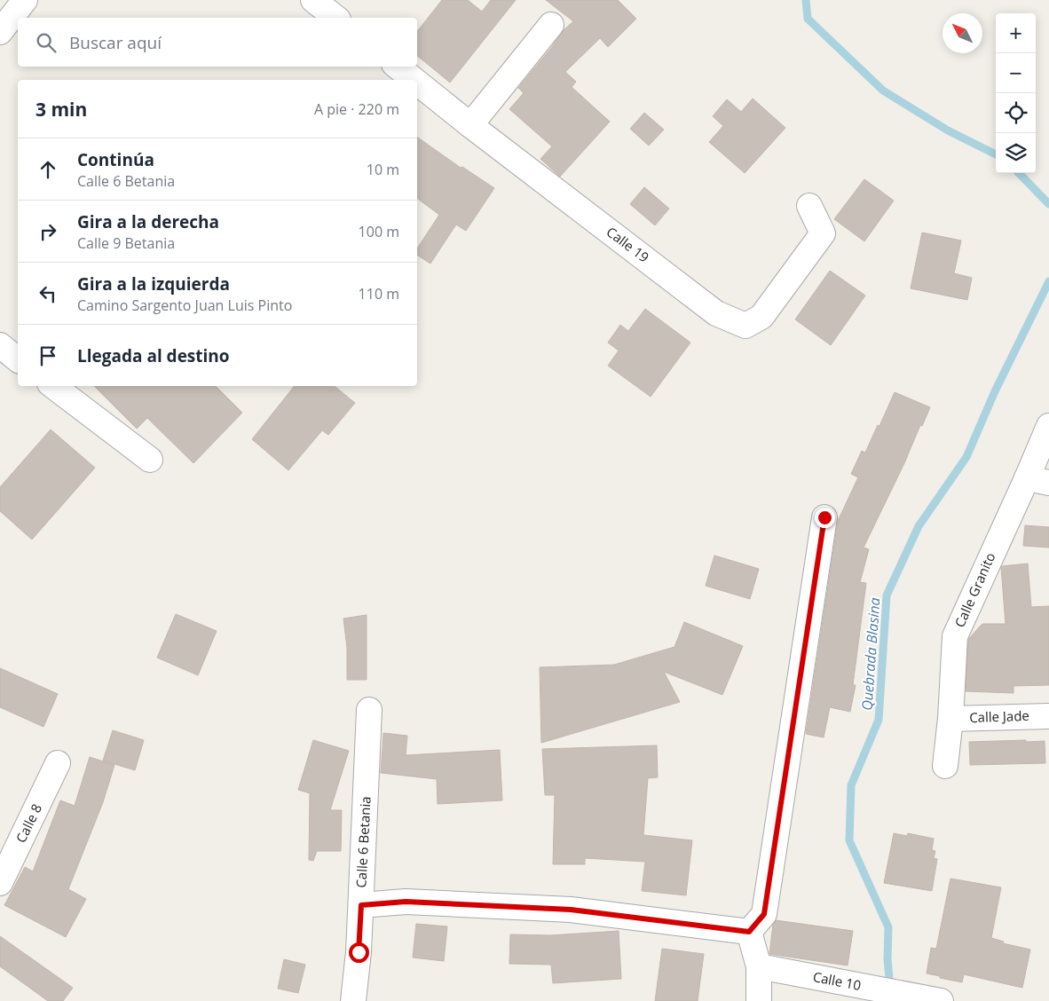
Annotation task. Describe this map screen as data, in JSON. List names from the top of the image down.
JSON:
{
  "streets": {
    "street": [
      "Calle 19",
      "Calle Granito",
      "Calle Jade",
      "Calle 8",
      "Calle 6 Betania",
      "Calle 10"
    ]
  },
  "crossings": [
    ["Calle Granito", "Calle Jade"]
  ],
  "water": ["Quebrada Blasina"],
  "north": "top left",
  "page": {
    "map_buttons": ["+", "−"],
    "search": "Buscar aquí",
    "heading": ["3 min", "A pie · 220 m"],
    "list": [
      ["Continúa", "Calle 6 Betania", "10 m"],
      ["Gira a la derecha", "Calle 9 Betania", "100 m"],
      ["Gira a la izquierda", "Camino Sargento Juan Luis Pinto", "110 m"],
      "Llegada al destino"
    ]
  }
}
